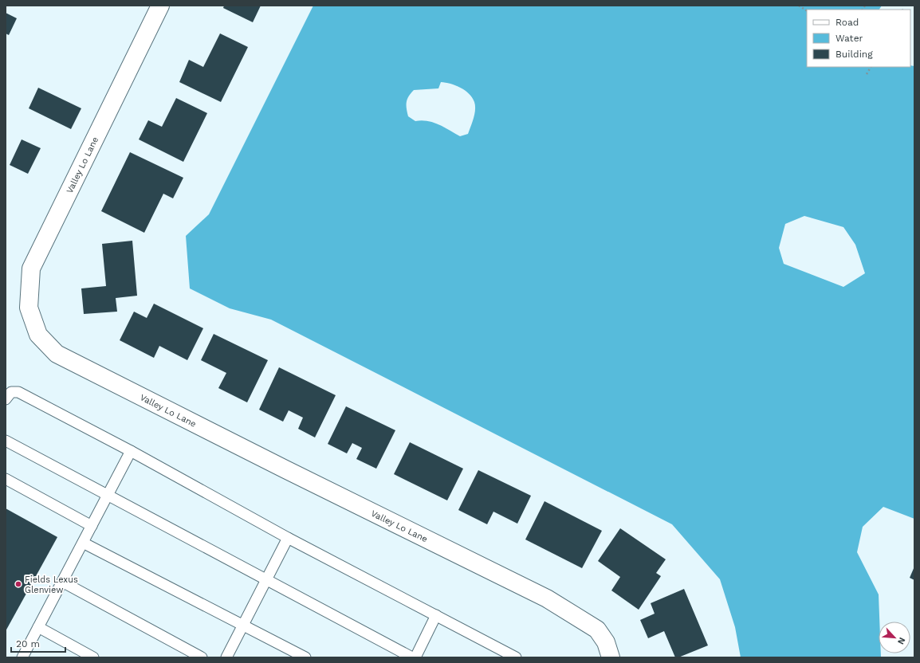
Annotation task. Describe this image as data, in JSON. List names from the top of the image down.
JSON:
{
  "streets": {
    "street": ["Valley Lo Lane"]
  },
  "places": ["Fields Lexus Glenview"],
  "legend": ["Road", "Water", "Building"],
  "scale_bar": "20 m",
  "north": "bottom right"
}
